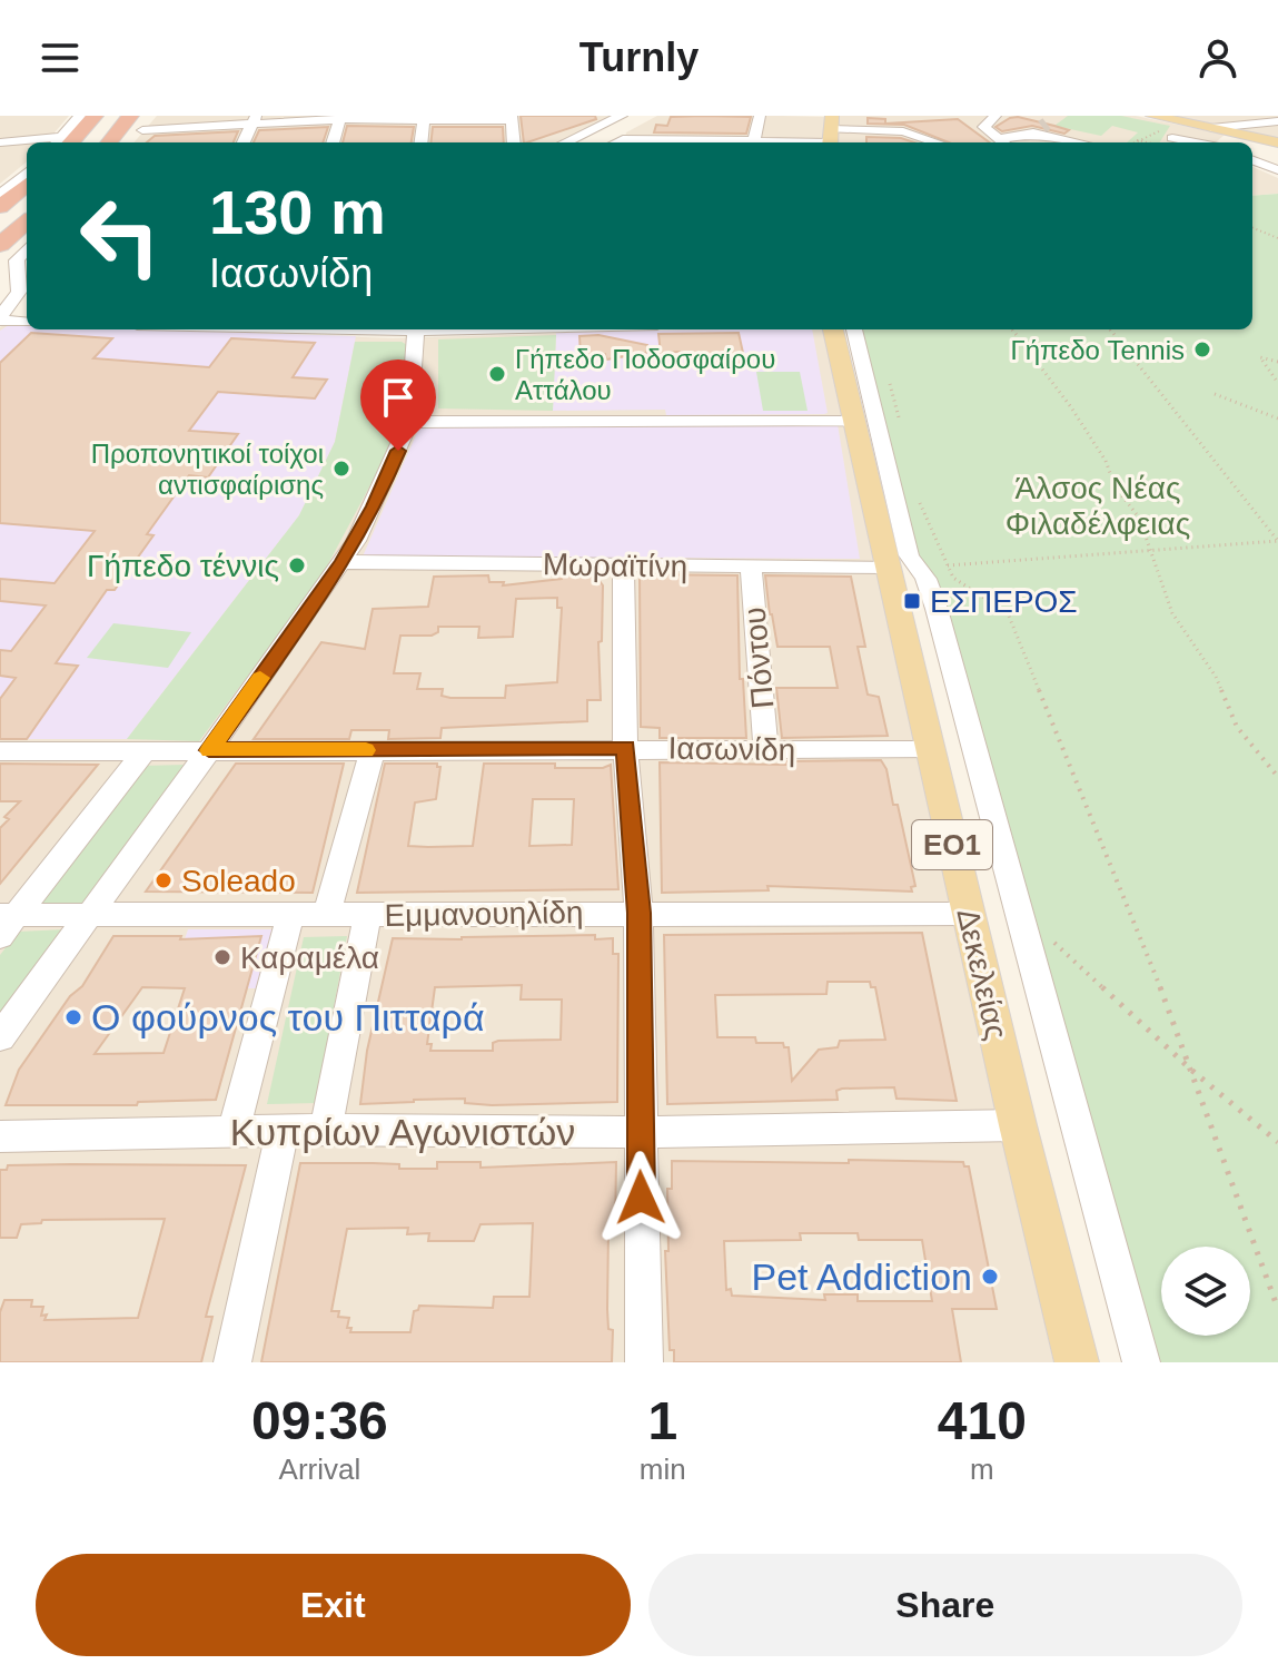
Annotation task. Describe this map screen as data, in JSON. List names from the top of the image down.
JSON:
{
  "streets": {
    "main road": ["ΕΟ1", "Δεκελείας"],
    "street": [
      "Μωραϊτίνη",
      "Πόντου",
      "Ιασωνίδη",
      "Εμμανουηλίδη",
      "Κυπρίων Αγωνιστών"
    ]
  },
  "crossings": [
    ["Μωραϊτίνη", "Πόντου"],
    ["Μωραϊτίνη", "Δεκελείας"],
    ["Πόντου", "Ιασωνίδη"],
    ["Ιασωνίδη", "Δεκελείας"],
    ["Εμμανουηλίδη", "Δεκελείας"],
    ["Δεκελείας", "Κυπρίων Αγωνιστών"]
  ],
  "parks": ["Άλσος Νέας Φιλαδέλφειας"],
  "places": {
    "other": [
      "Γήπεδο Tennis",
      "Γήπεδο Ποδοσφαίρου Αττάλου",
      "Προπονητικοί τοίχοι αντισφαίρισης",
      "Γήπεδο τέννις",
      "Soleado",
      "Καραμέλα",
      "Ο φούρνος του Πιτταρά",
      "Pet Addiction"
    ],
    "transit": ["ΕΣΠΕΡΟΣ"]
  },
  "page": {
    "header": "Turnly",
    "turn": ["130 m", "Ιασωνίδη"],
    "eta": [
      "09:36",
      "Arrival",
      "1",
      "min",
      "410",
      "m"
    ],
    "buttons": ["Exit", "Share"]
  }
}
